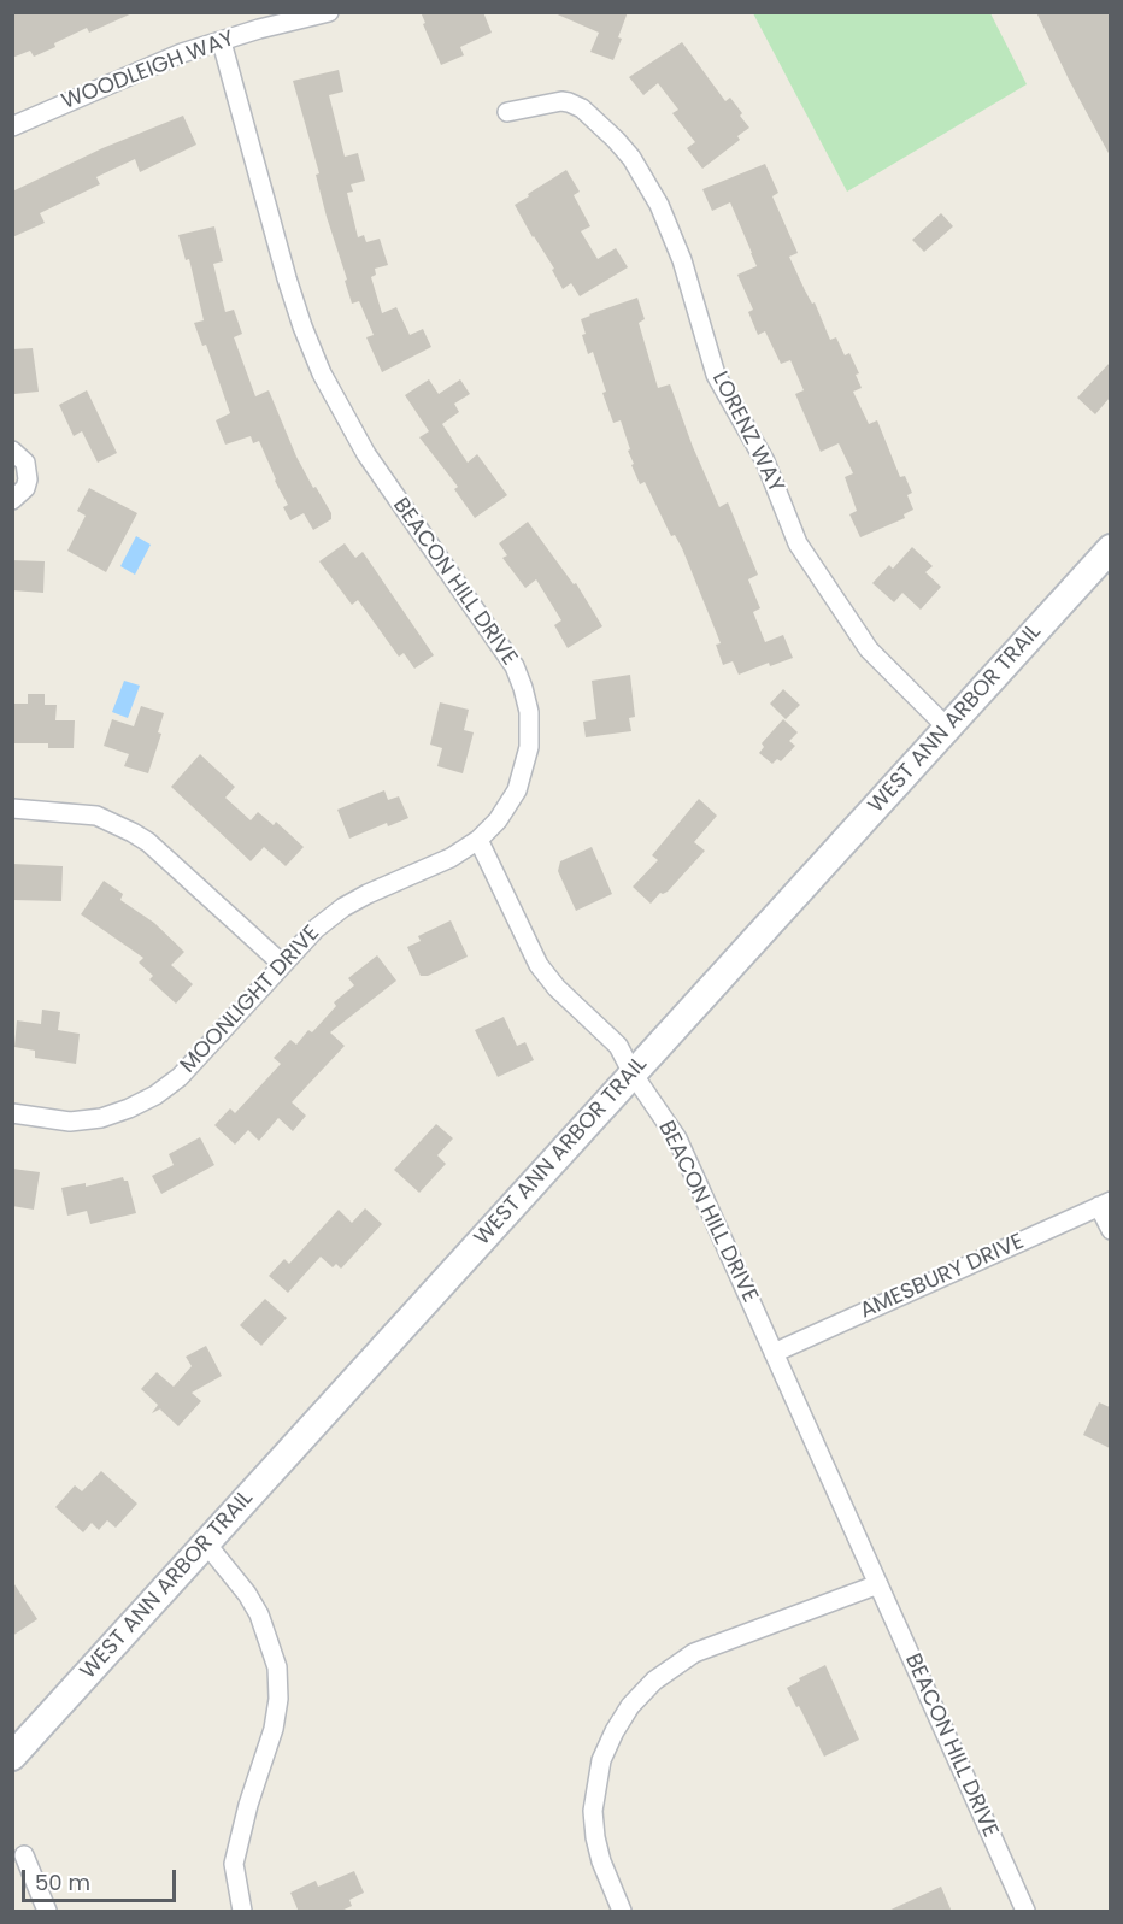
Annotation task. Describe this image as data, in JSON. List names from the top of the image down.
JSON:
{
  "streets": {
    "street": [
      "WOODLEIGH WAY",
      "LORENZ WAY",
      "BEACON HILL DRIVE",
      "WEST ANN ARBOR TRAIL",
      "MOONLIGHT DRIVE",
      "AMESBURY DRIVE"
    ]
  },
  "crossings": [
    ["WOODLEIGH WAY", "BEACON HILL DRIVE"],
    ["LORENZ WAY", "WEST ANN ARBOR TRAIL"],
    ["BEACON HILL DRIVE", "WEST ANN ARBOR TRAIL"],
    ["BEACON HILL DRIVE", "MOONLIGHT DRIVE"],
    ["BEACON HILL DRIVE", "AMESBURY DRIVE"]
  ],
  "scale_bar": "50 m"
}
